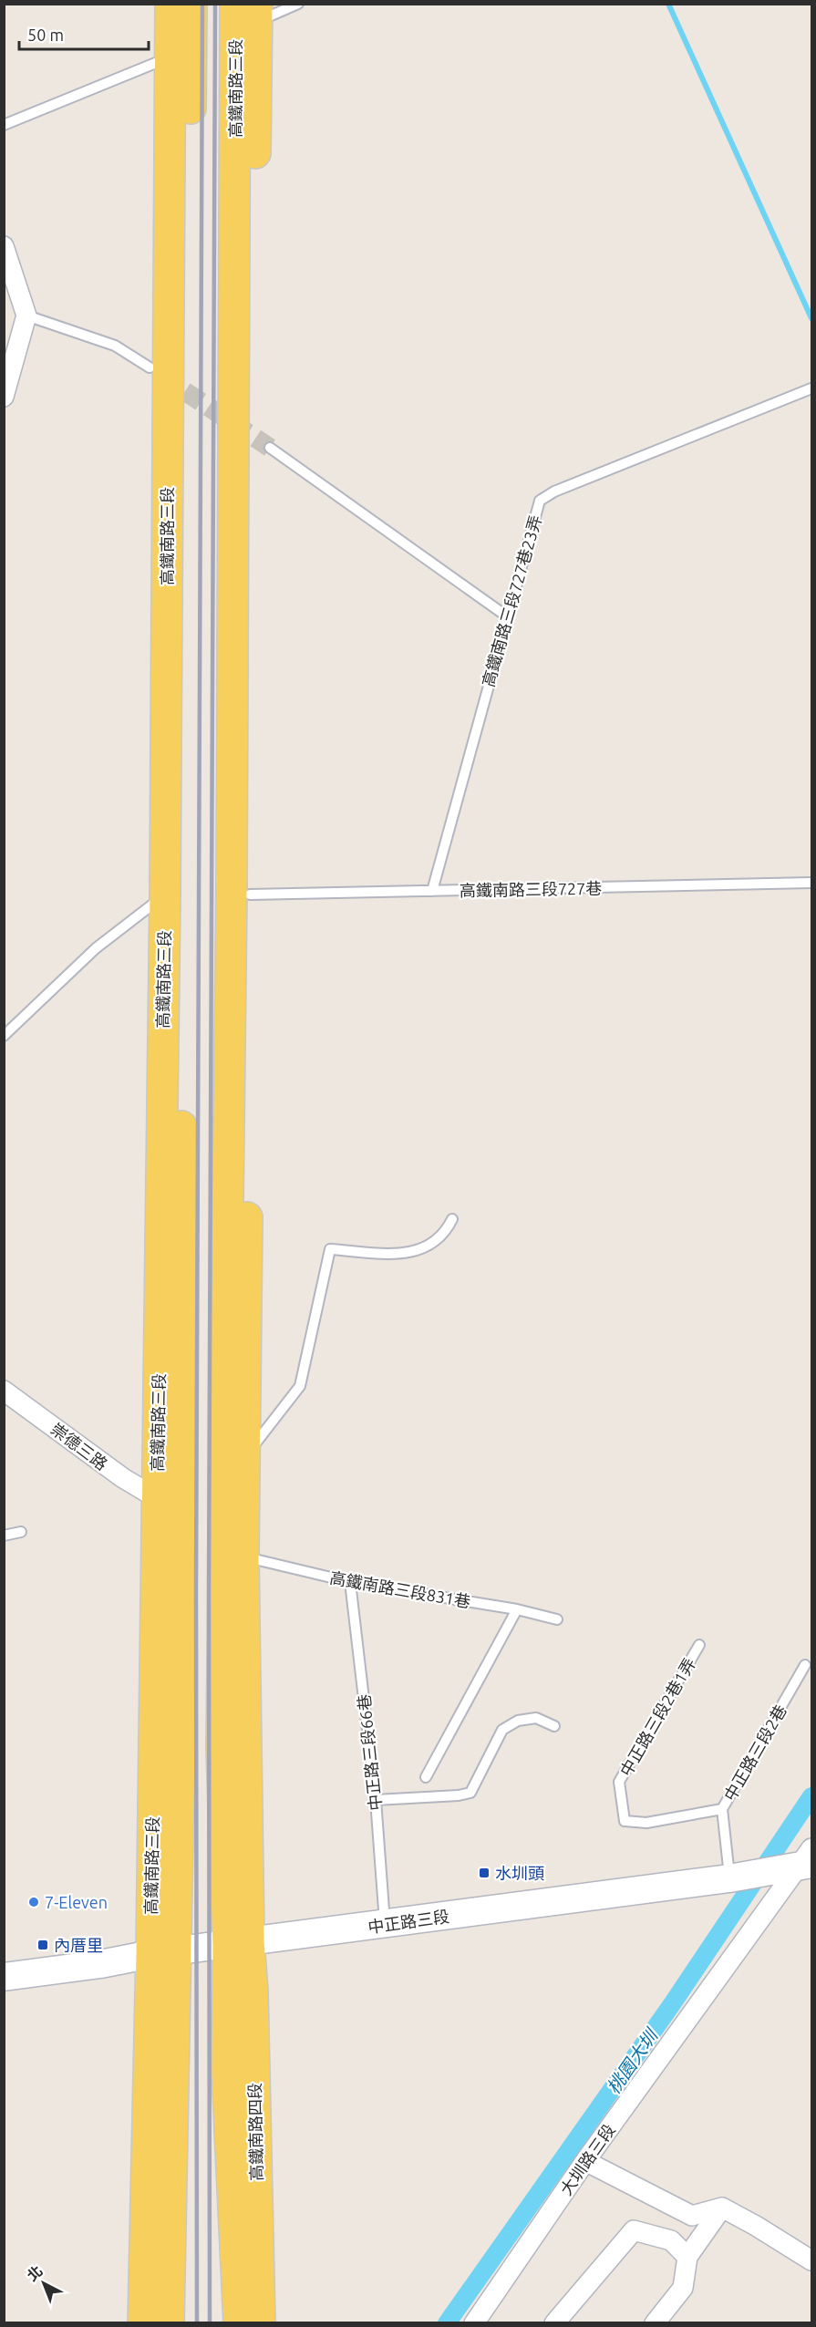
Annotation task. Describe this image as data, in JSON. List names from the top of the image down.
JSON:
{
  "streets": {
    "main road": ["高鐵南路三段", "中正路三段", "高鐵南路四段"],
    "street": ["崇德三路", "大圳路三段"],
    "lane": [
      "高鐵南路三段727巷23弄",
      "高鐵南路三段727巷",
      "高鐵南路三段831巷",
      "中正路三段2巷1弄",
      "中正路三段66巷",
      "中正路三段2巷"
    ]
  },
  "crossings": [
    ["高鐵南路三段", "高鐵南路三段727巷"],
    ["高鐵南路三段", "崇德三路"],
    ["高鐵南路三段", "高鐵南路三段831巷"],
    ["高鐵南路三段", "中正路三段"],
    ["高鐵南路三段", "高鐵南路四段"],
    ["高鐵南路三段727巷23弄", "高鐵南路三段727巷"],
    ["高鐵南路三段831巷", "中正路三段66巷"],
    ["中正路三段2巷1弄", "中正路三段2巷"],
    ["中正路三段66巷", "中正路三段"],
    ["中正路三段2巷", "中正路三段"],
    ["中正路三段", "高鐵南路四段"],
    ["中正路三段", "大圳路三段"]
  ],
  "water": ["桃園大圳"],
  "places": {
    "transit": ["水圳頭", "內厝里"],
    "other": ["7-Eleven"]
  },
  "scale_bar": "50 m",
  "north": "top left"
}
